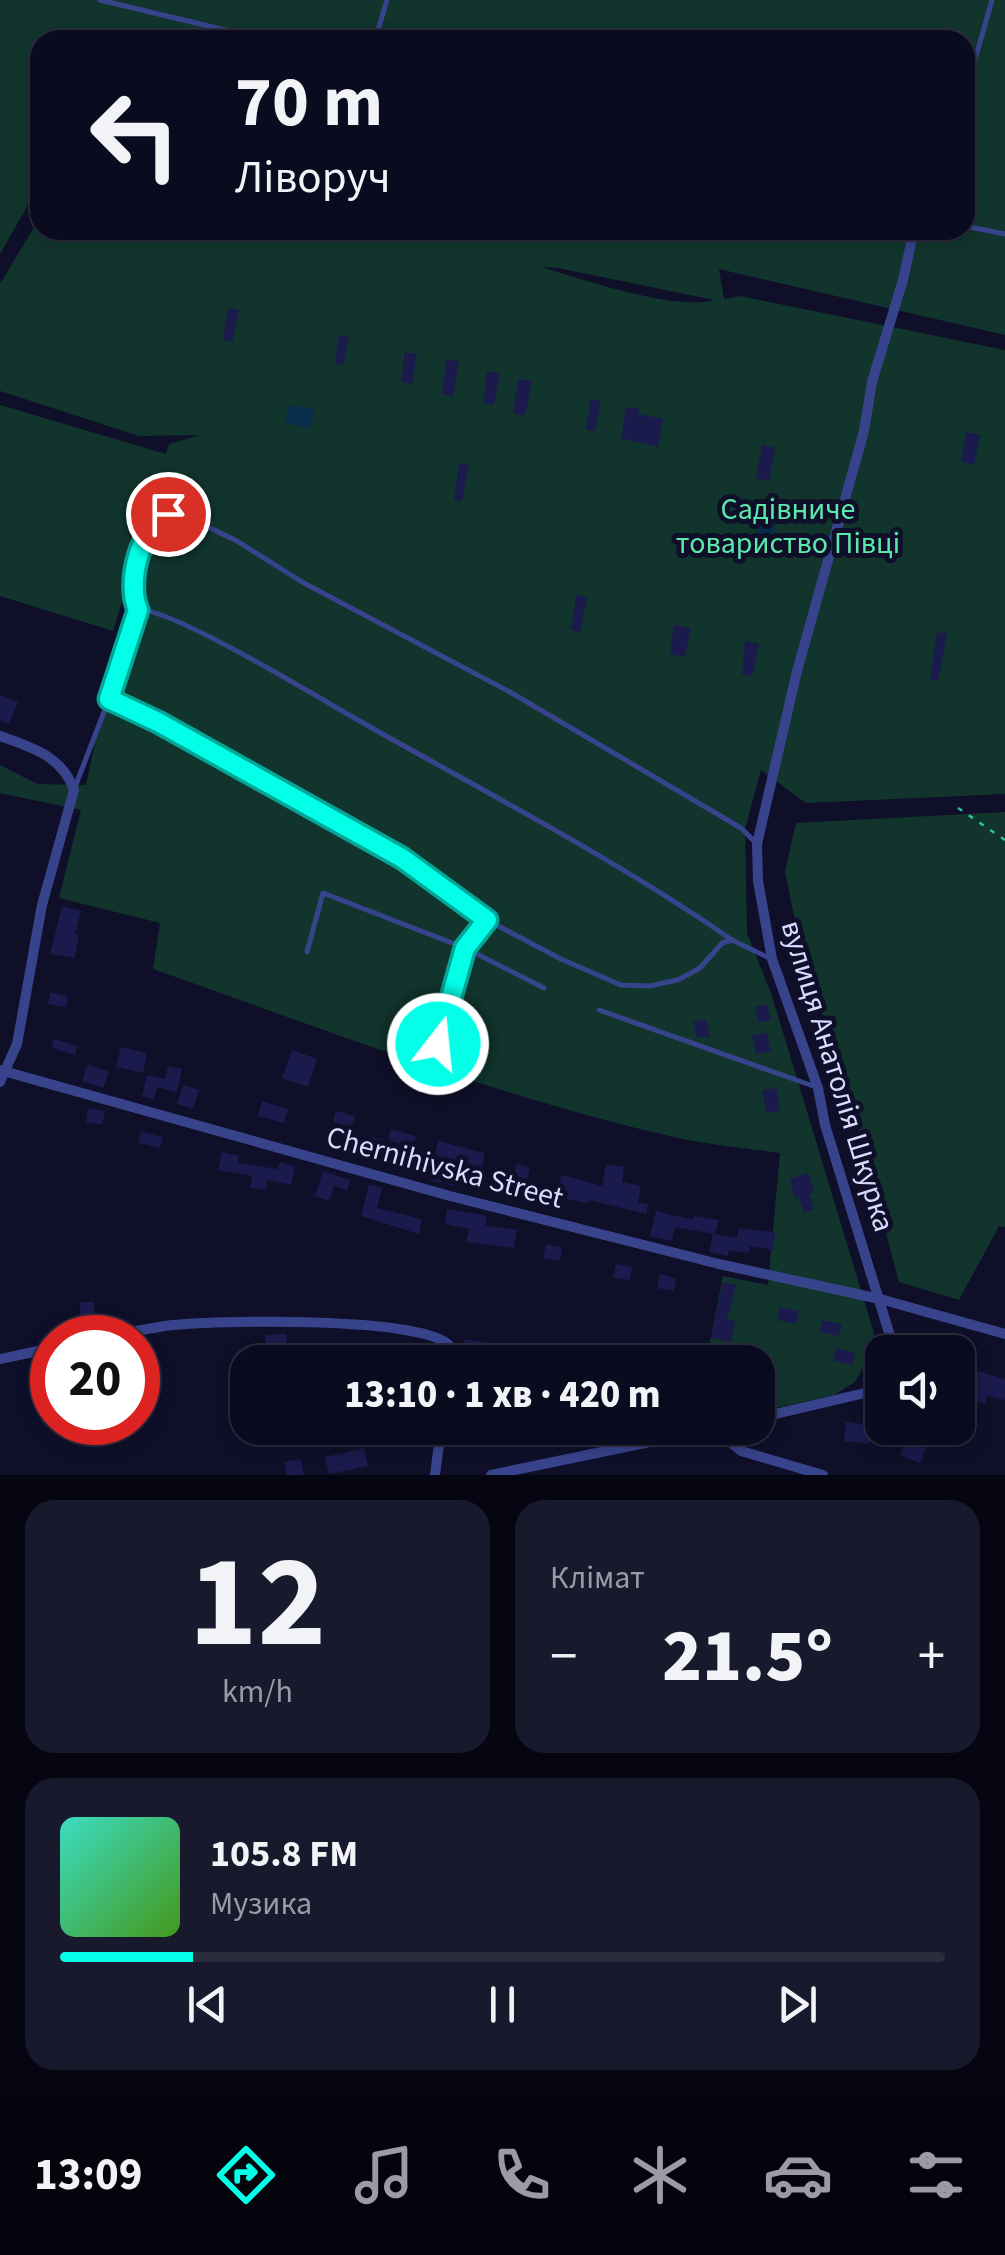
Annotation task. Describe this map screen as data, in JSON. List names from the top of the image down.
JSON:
{
  "streets": {
    "street": ["вулиця Анатолія Шкурка", "Chernihivska Street"]
  },
  "crossings": [
    ["вулиця Анатолія Шкурка", "Chernihivska Street"]
  ],
  "parks": ["Садівниче товариство Півці"],
  "page": {
    "turn": ["70 m", "Ліворуч"],
    "limit": "20",
    "trip": "13:10 · 1 хв · 420 m",
    "tile": [
      ["12", "km/h"],
      "Клімат"
    ],
    "heat": ["−", "21.5°", "+"],
    "song": ["105.8 FM", "Музика"],
    "tabs": "13:09"
  }
}
